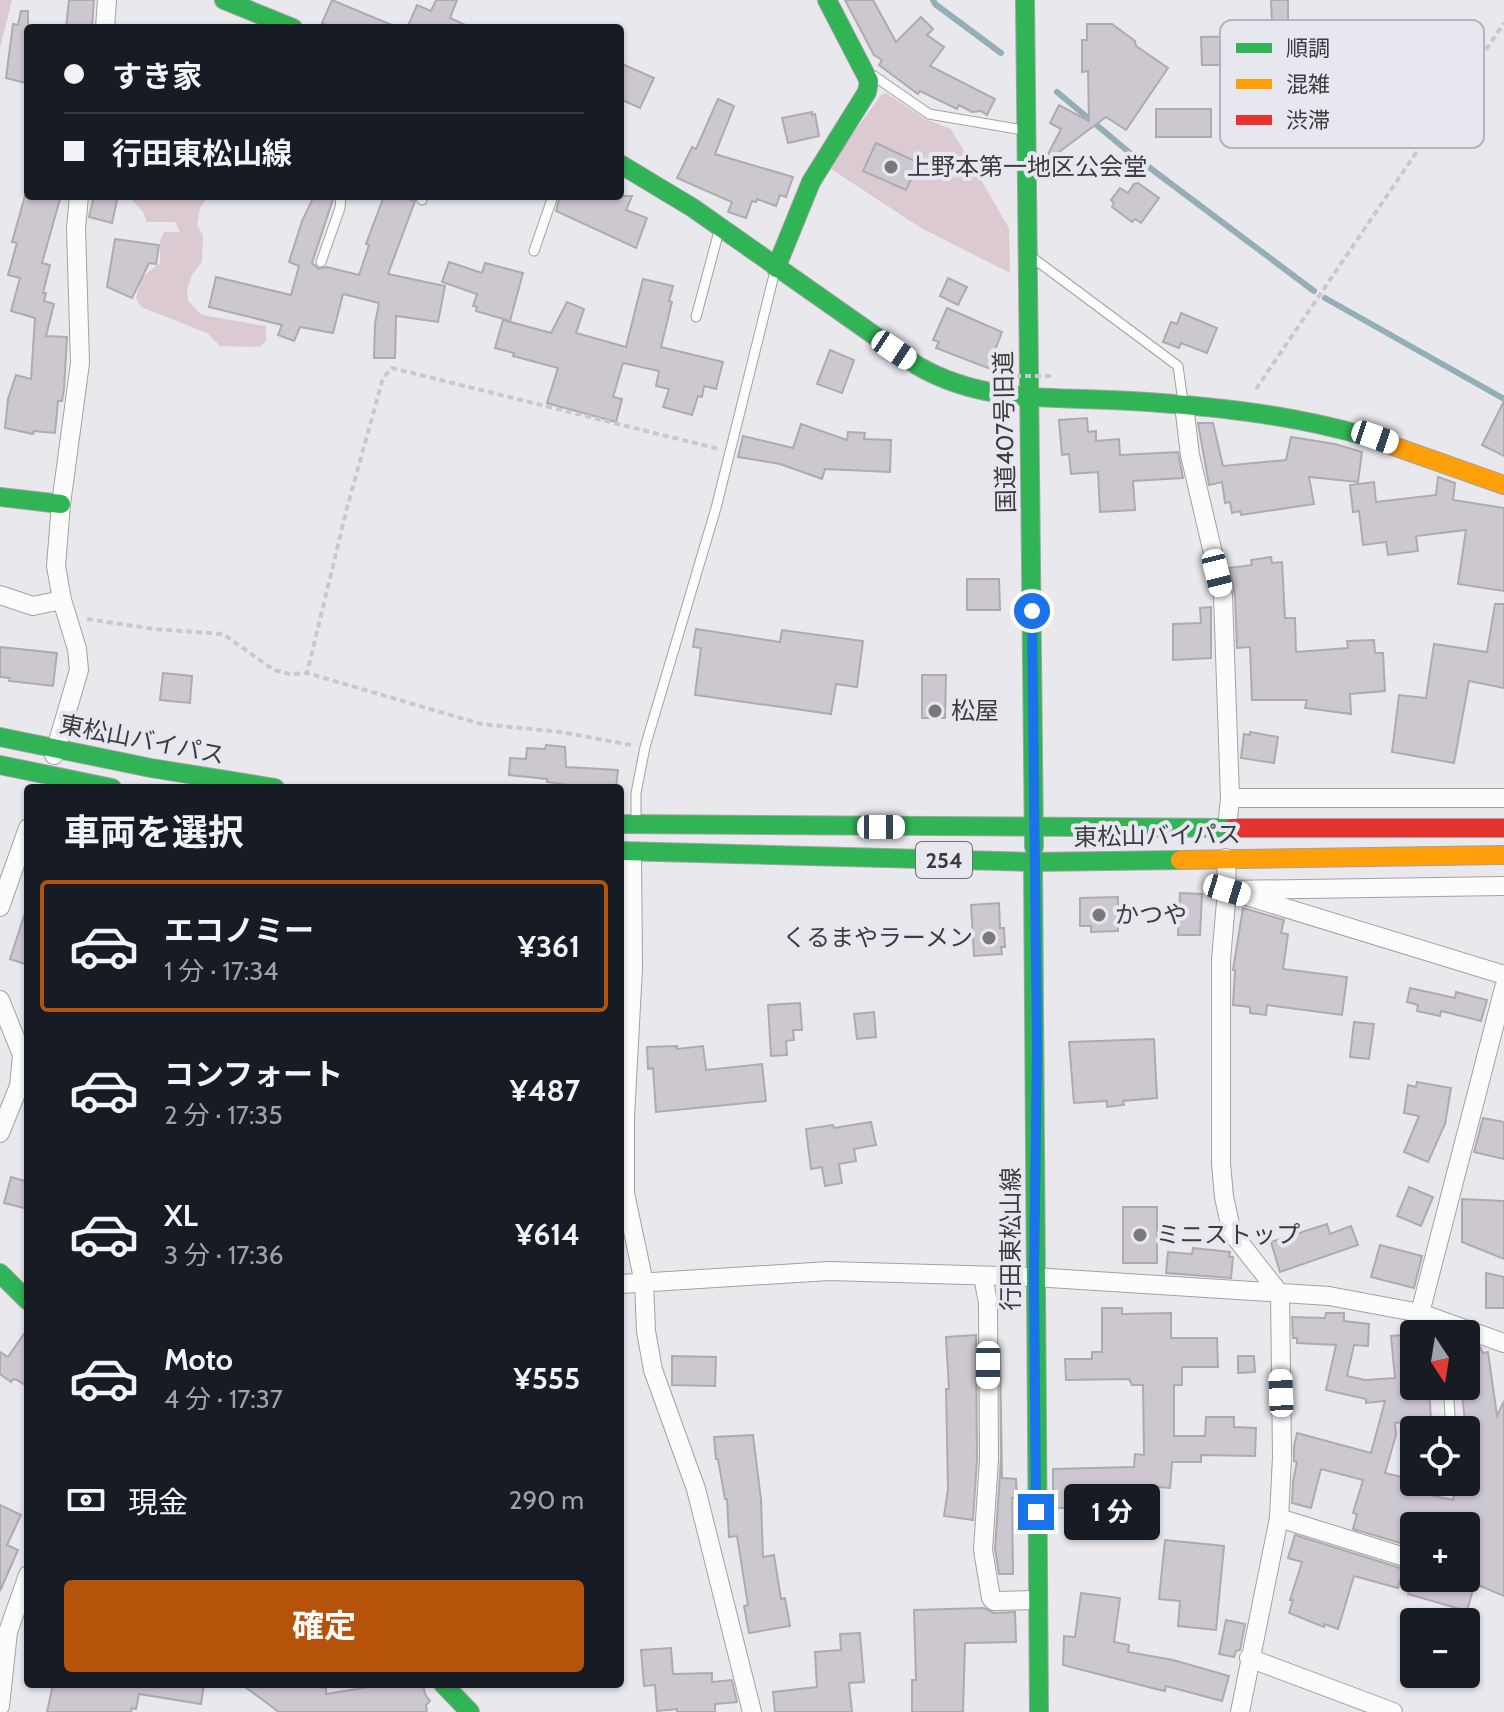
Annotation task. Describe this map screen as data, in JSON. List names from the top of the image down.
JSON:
{
  "streets": {
    "main road": [
      "国道407号旧道",
      "東松山バイパス",
      "254",
      "行田東松山線"
    ]
  },
  "crossings": [
    ["国道407号旧道", "東松山バイパス"],
    ["国道407号旧道", "行田東松山線"],
    ["東松山バイパス", "行田東松山線"]
  ],
  "places": [
    "上野本第一地区公会堂",
    "松屋",
    "かつや",
    "くるまやラーメン",
    "ミニストップ"
  ],
  "legend": ["順調", "混雑", "渋滞"],
  "north": "bottom",
  "page": {
    "banner": ["すき家", "行田東松山線"],
    "heading": "車両を選択",
    "list": [
      {
        "name": "エコノミー",
        "note": "1 分 · 17:34",
        "value": "¥361"
      },
      {
        "name": "コンフォート",
        "note": "2 分 · 17:35",
        "value": "¥487"
      },
      {
        "name": "XL",
        "note": "3 分 · 17:36",
        "value": "¥614"
      },
      {
        "name": "Moto",
        "note": "4 分 · 17:37",
        "value": "¥555"
      }
    ],
    "map_buttons": ["+", "−"],
    "pay": ["現金", "290 m"],
    "bubble": "1 分",
    "buttons": "確定"
  }
}
